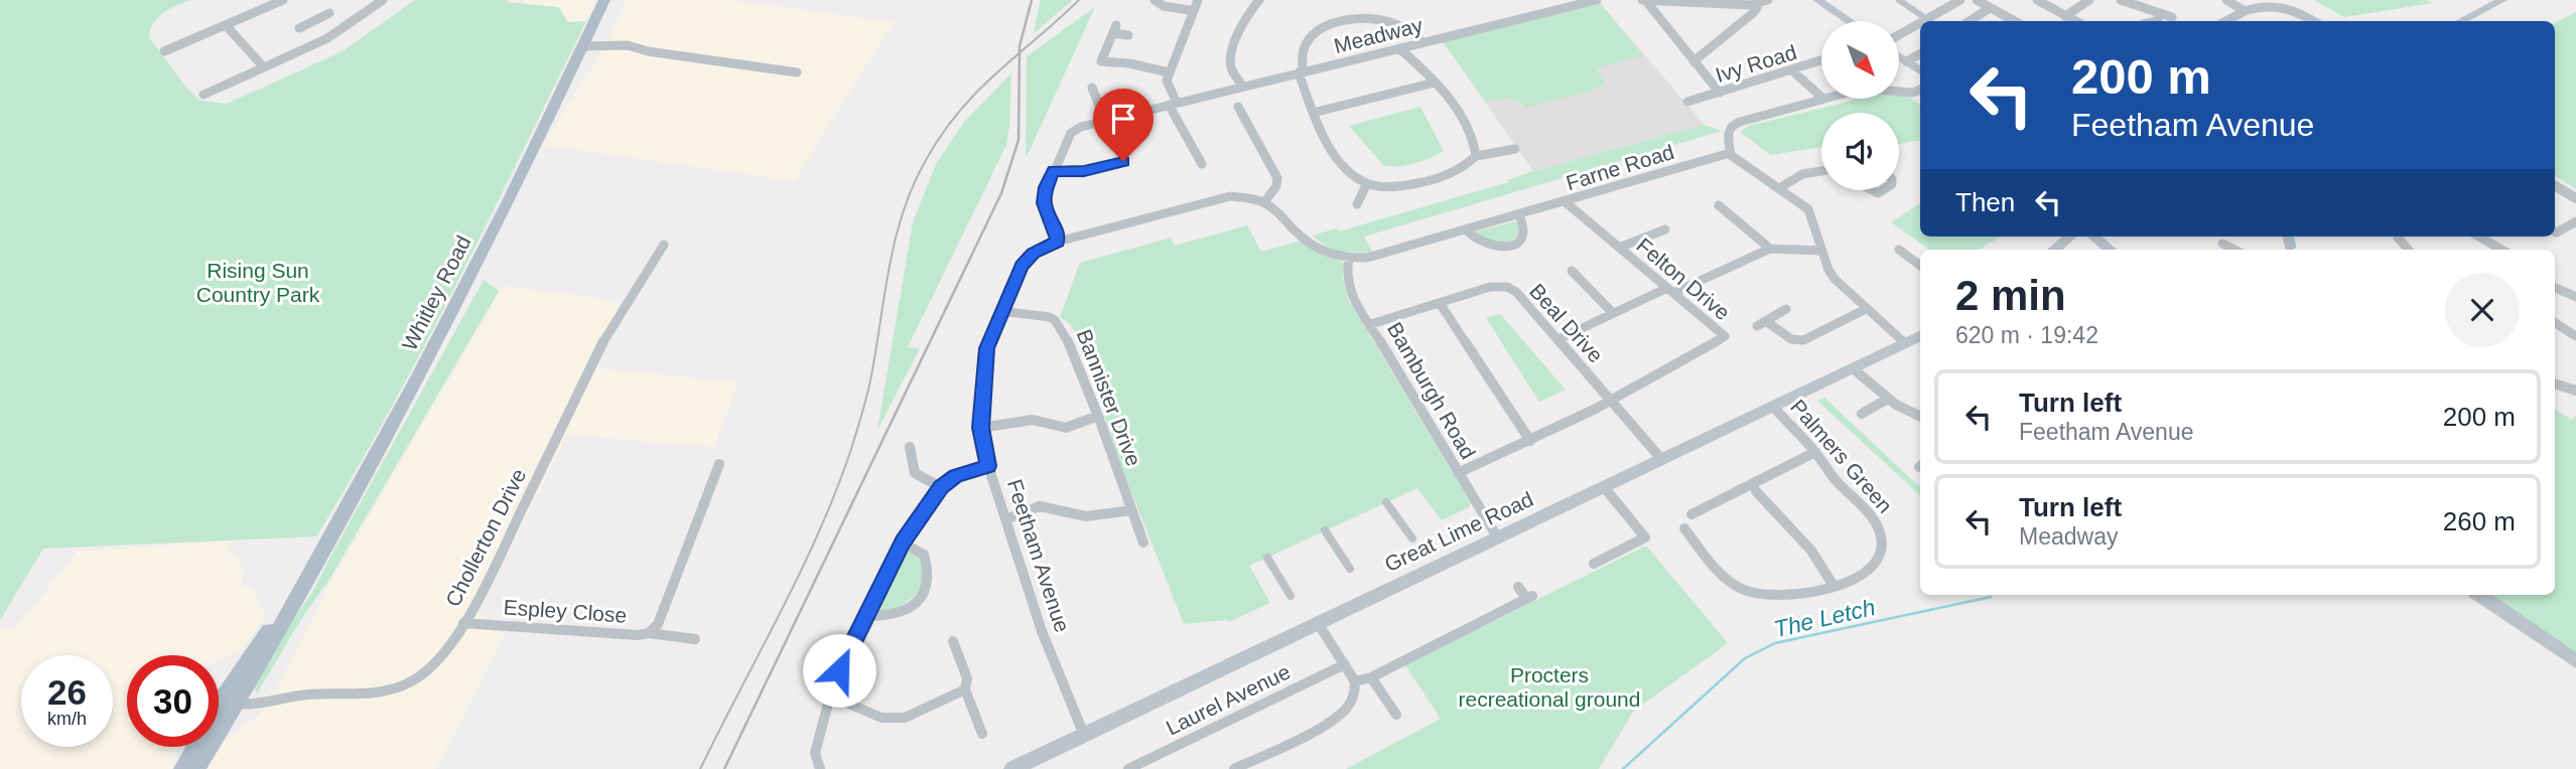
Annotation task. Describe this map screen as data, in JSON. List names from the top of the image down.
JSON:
{
  "streets": {
    "main road": ["Whitley Road", "Great Lime Road"],
    "street": [
      "Meadway",
      "Ivy Road",
      "Farne Road",
      "Felton Drive",
      "Beal Drive",
      "Bamburgh Road",
      "Bannister Drive",
      "Palmers Green",
      "Chollerton Drive",
      "Feetham Avenue",
      "Espley Close",
      "Laurel Avenue"
    ]
  },
  "crossings": [
    ["Meadway", "Feetham Avenue"],
    ["Farne Road", "Felton Drive"],
    ["Farne Road", "Bamburgh Road"],
    ["Felton Drive", "Beal Drive"],
    ["Whitley Road", "Chollerton Drive"],
    ["Beal Drive", "Bamburgh Road"],
    ["Beal Drive", "Great Lime Road"],
    ["Bamburgh Road", "Great Lime Road"],
    ["Bannister Drive", "Feetham Avenue"],
    ["Palmers Green", "Great Lime Road"],
    ["Great Lime Road", "Feetham Avenue"],
    ["Chollerton Drive", "Espley Close"]
  ],
  "water": ["The Letch"],
  "parks": ["Rising Sun Country Park", "Procters recreational ground"],
  "north": "bottom right",
  "page": {
    "turn": ["200 m", "Feetham Avenue"],
    "then": "Then",
    "heading": ["2 min", "620 m · 19:42"],
    "list": [
      {
        "name": "Turn left",
        "note": "Feetham Avenue",
        "value": "200 m"
      },
      {
        "name": "Turn left",
        "note": "Meadway",
        "value": "260 m"
      }
    ],
    "speed": "26 km/h",
    "limit": "30"
  }
}
